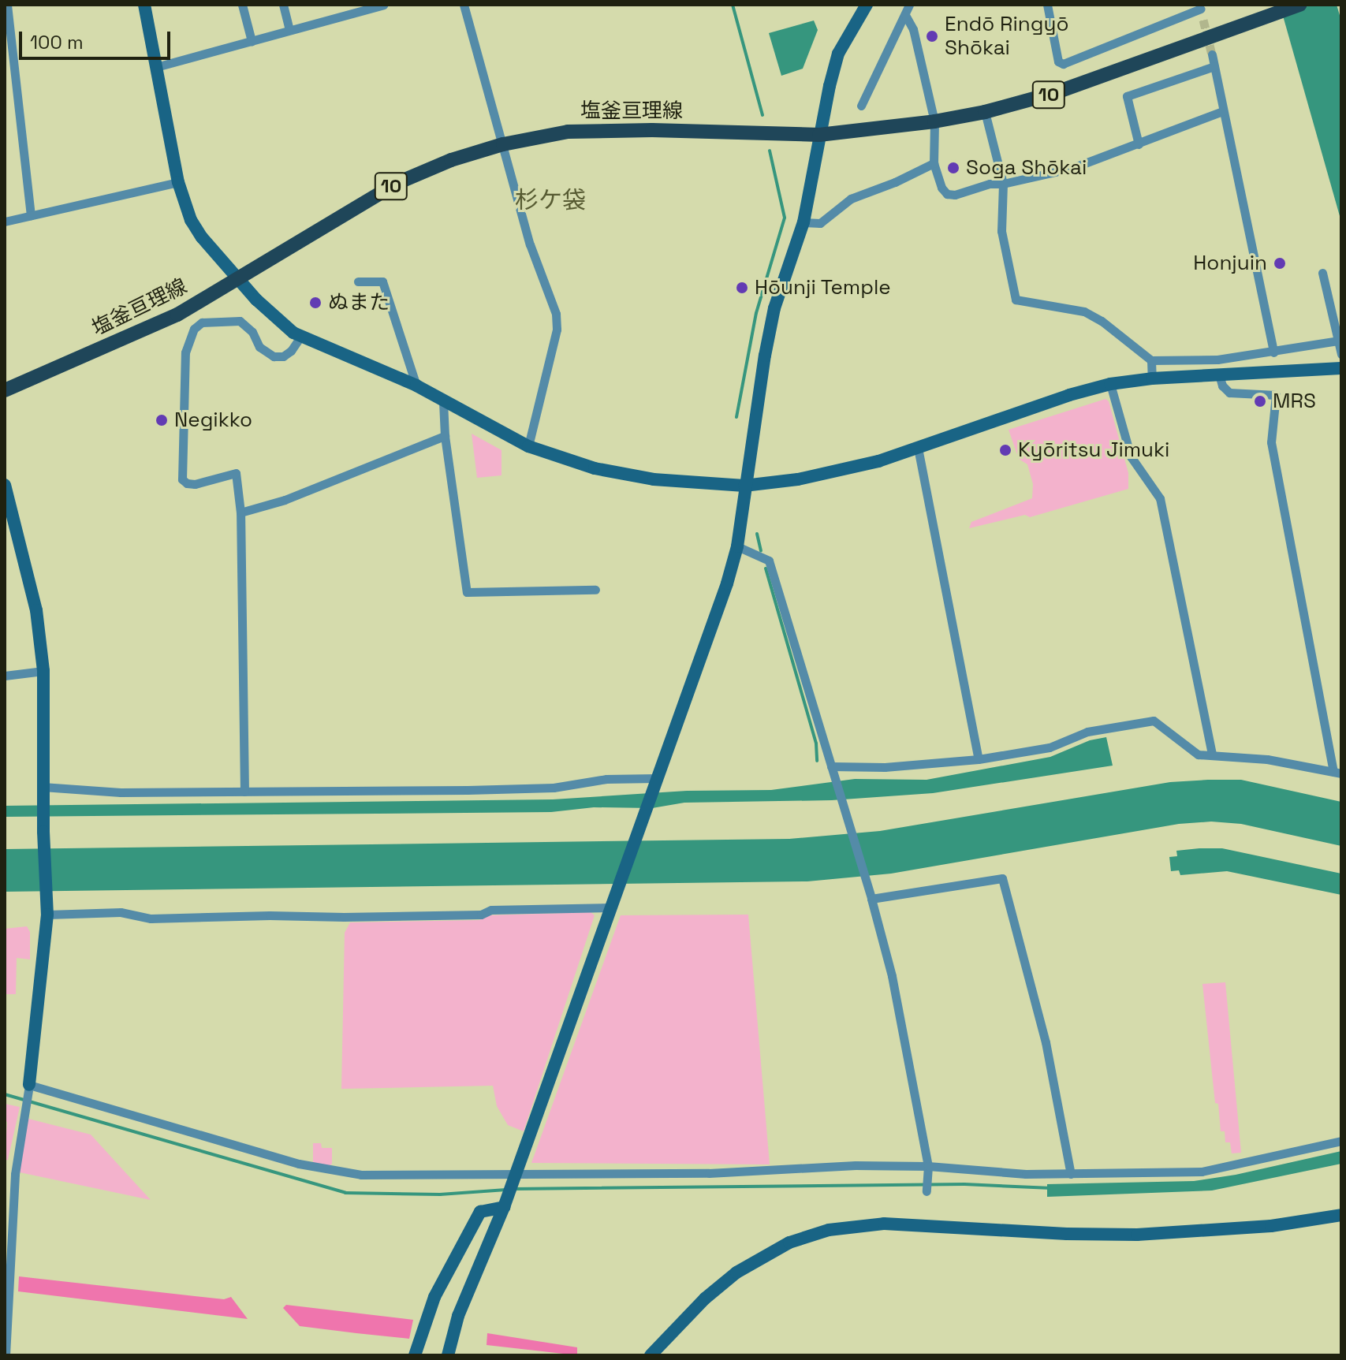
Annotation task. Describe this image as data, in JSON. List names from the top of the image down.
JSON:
{
  "streets": {
    "main road": ["10", "塩釜亘理線"]
  },
  "districts": ["杉ケ袋"],
  "places": [
    "Endō Ringyō Shōkai",
    "Soga Shōkai",
    "Honjuin",
    "Hōunji Temple",
    "ぬまた",
    "MRS",
    "Negikko",
    "Kyōritsu Jimuki"
  ],
  "scale_bar": "100 m"
}
